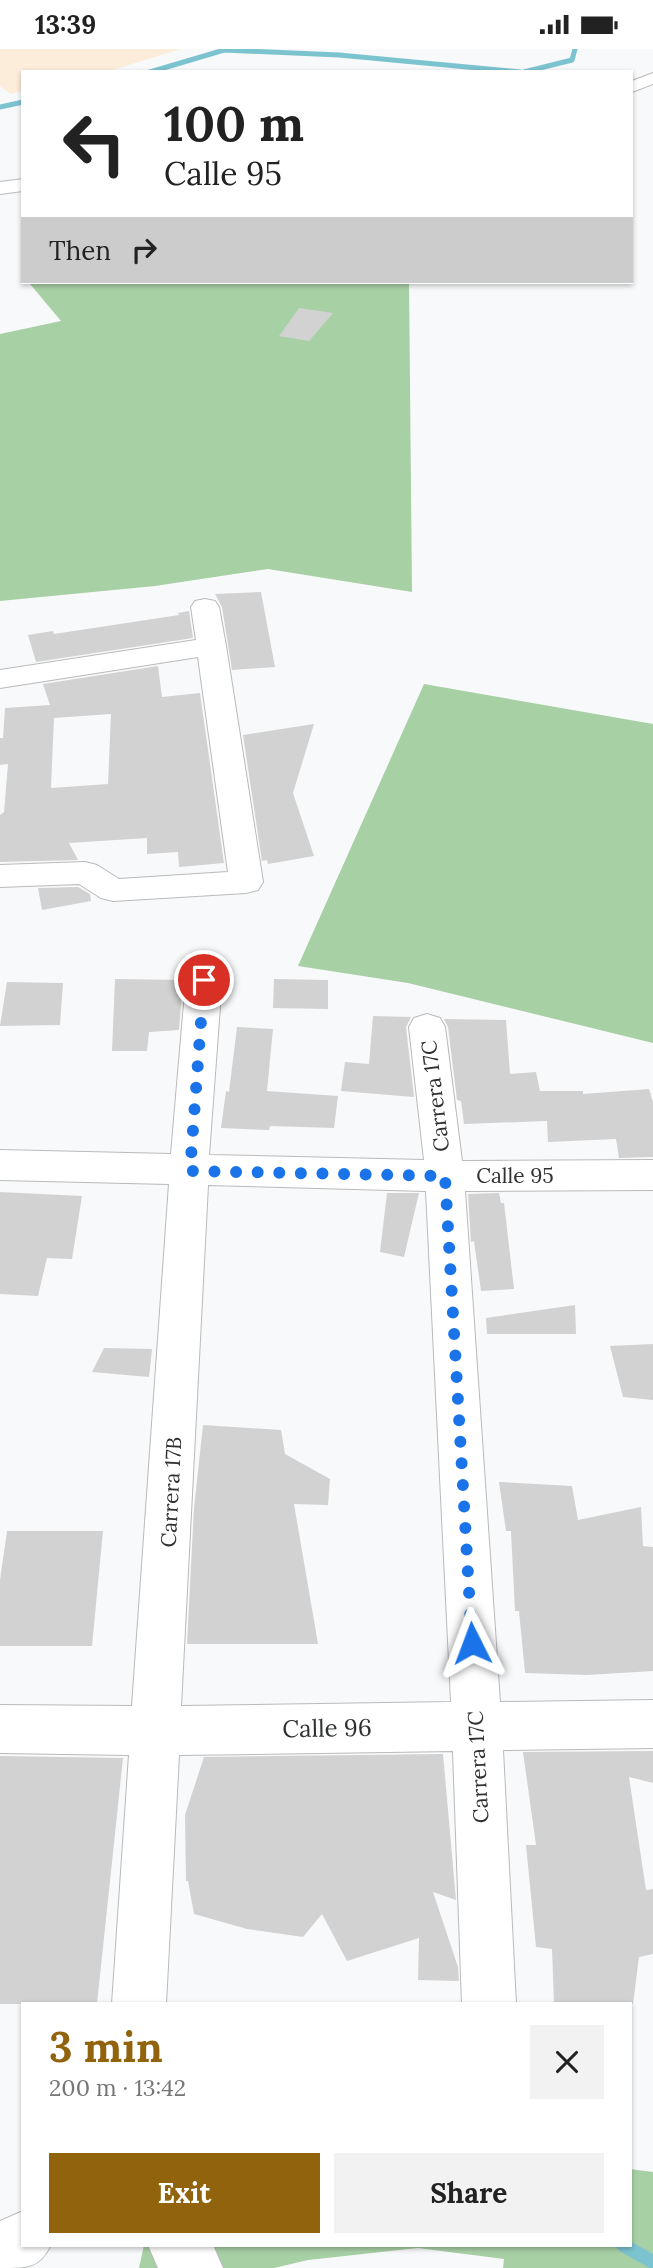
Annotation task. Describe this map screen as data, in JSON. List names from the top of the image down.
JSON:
{
  "streets": {
    "street": [
      "Carrera 17C",
      "Calle 95",
      "Carrera 17B",
      "Calle 96"
    ]
  },
  "crossings": [
    ["Carrera 17C", "Calle 95"],
    ["Carrera 17C", "Calle 96"],
    ["Calle 95", "Carrera 17B"],
    ["Carrera 17B", "Calle 96"]
  ],
  "page": {
    "status": "13:39",
    "turn": ["100 m", "Calle 95"],
    "then": "Then",
    "heading": ["3 min", "200 m · 13:42"],
    "buttons": ["Exit", "Share"]
  }
}
